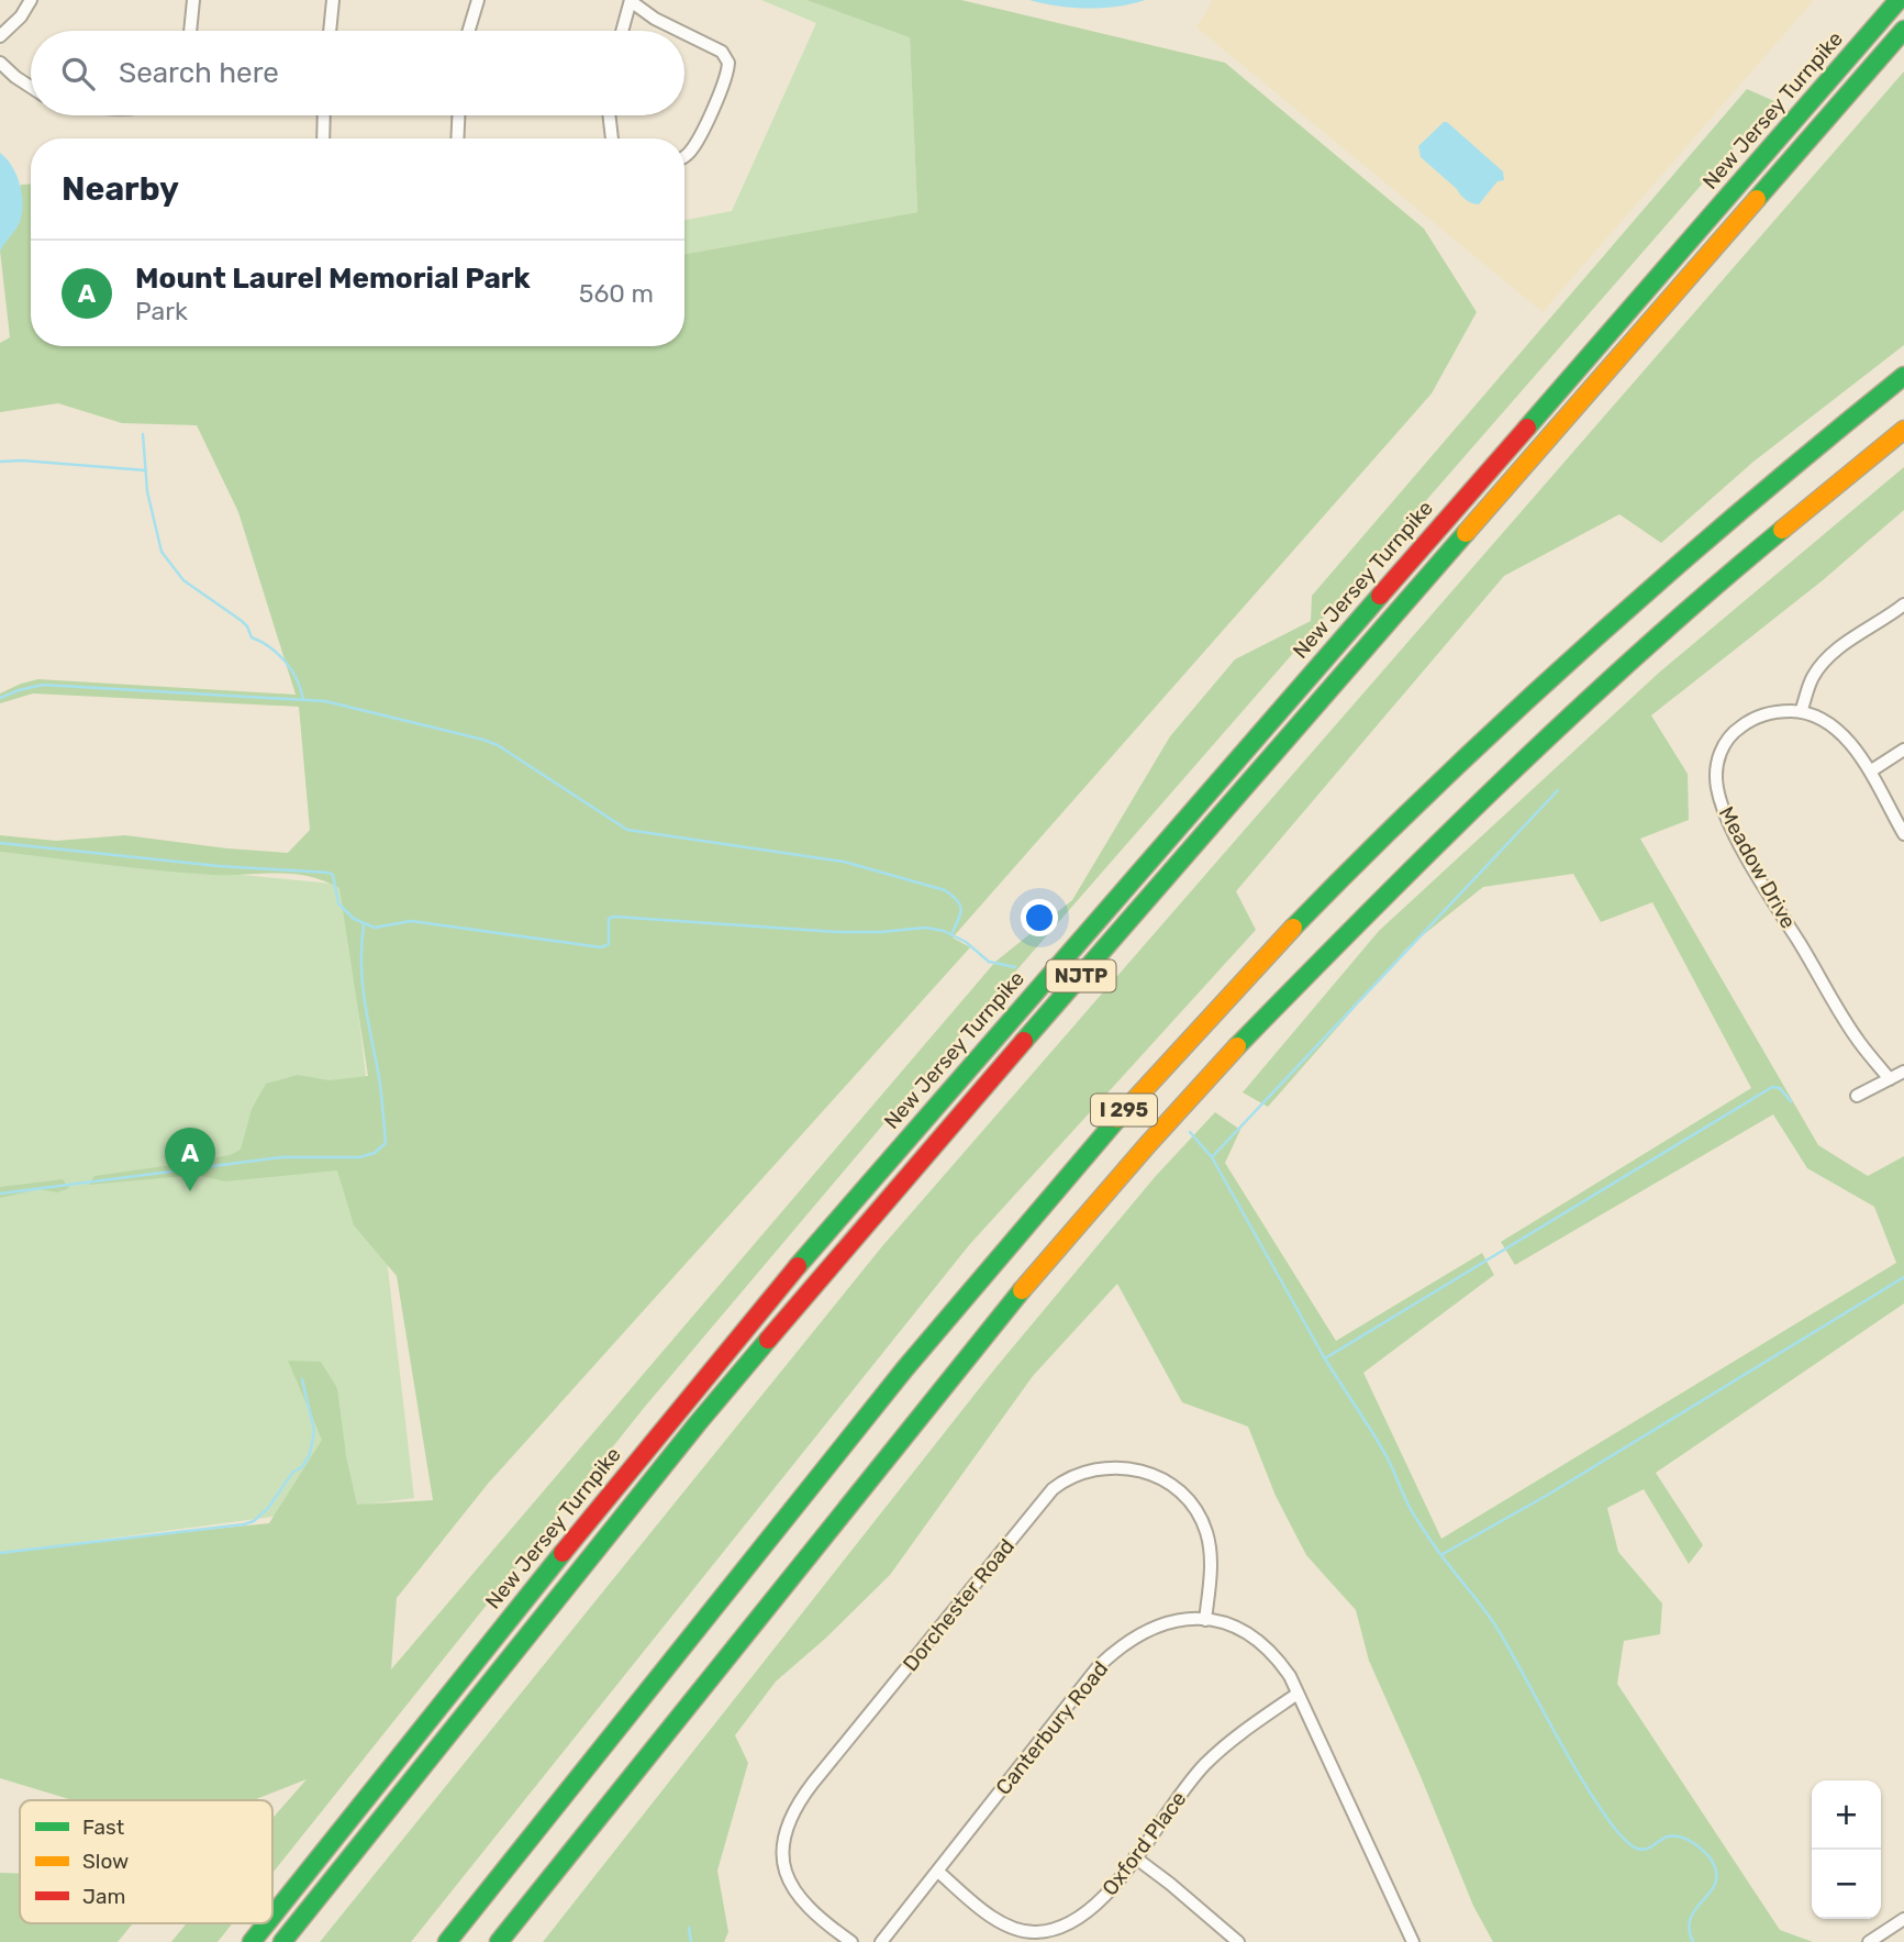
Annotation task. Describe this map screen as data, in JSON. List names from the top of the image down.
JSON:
{
  "streets": {
    "highway": ["New Jersey Turnpike", "NJTP", "I 295"],
    "street": [
      "Meadow Drive",
      "Dorchester Road",
      "Canterbury Road",
      "Oxford Place"
    ]
  },
  "crossings": [
    ["Dorchester Road", "Canterbury Road"],
    ["Canterbury Road", "Oxford Place"]
  ],
  "legend": ["Fast", "Slow", "Jam"],
  "page": {
    "search": "Search here",
    "heading": "Nearby",
    "list": [
      {
        "mark": "A",
        "name": "Mount Laurel Memorial Park",
        "note": "Park",
        "value": "560 m"
      }
    ],
    "pins": "A",
    "map_buttons": ["+", "−"]
  }
}
